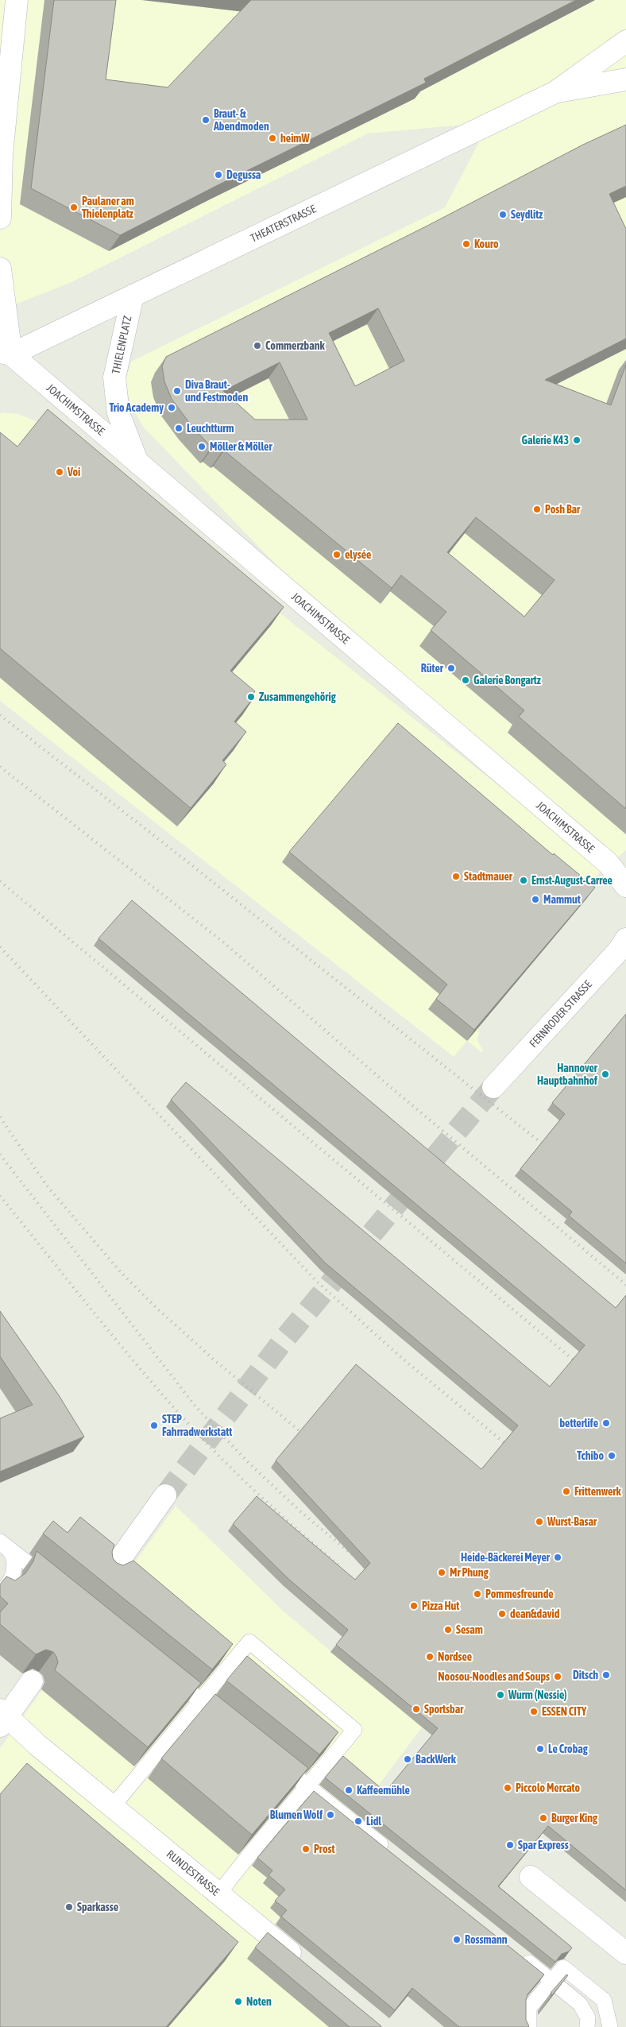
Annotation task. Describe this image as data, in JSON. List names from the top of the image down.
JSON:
{
  "streets": {
    "street": [
      "THEATERSTRASSE",
      "THIELENPLATZ",
      "JOACHIMSTRASSE",
      "FERNRODER STRASSE",
      "RUNDESTRASSE"
    ]
  },
  "crossings": [
    ["THEATERSTRASSE", "THIELENPLATZ"],
    ["THEATERSTRASSE", "JOACHIMSTRASSE"],
    ["THIELENPLATZ", "JOACHIMSTRASSE"]
  ],
  "places": [
    "Braut- & Abendmoden",
    "heimW",
    "Degussa",
    "Paulaner am Thielenplatz",
    "Seydlitz",
    "Kouro",
    "Commerzbank",
    "Diva Braut- und Festmoden",
    "Trio Academy",
    "Leuchtturm",
    "Galerie K43",
    "Möller & Möller",
    "Voi",
    "Posh Bar",
    "elysée",
    "Rüter",
    "Galerie Bongartz",
    "Zusammengehörig",
    "Stadtmauer",
    "Ernst-August-Carree",
    "Mammut",
    "Hannover Hauptbahnhof",
    "betterlife",
    "STEP Fahrradwerkstatt",
    "Tchibo",
    "Frittenwerk",
    "Wurst-Basar",
    "Heide-Bäckerei Meyer",
    "Mr Phung",
    "Pommesfreunde",
    "Pizza Hut",
    "dean&david",
    "Sesam",
    "Nordsee",
    "Ditsch",
    "Noosou-Noodles and Soups",
    "Wurm (Nessie)",
    "Sportsbar",
    "ESSEN CITY",
    "Le Crobag",
    "BackWerk",
    "Piccolo Mercato",
    "Kaffeemühle",
    "Blumen Wolf",
    "Burger King",
    "Lidl",
    "Spar Express",
    "Prost",
    "Sparkasse",
    "Rossmann",
    "Noten"
  ]
}
